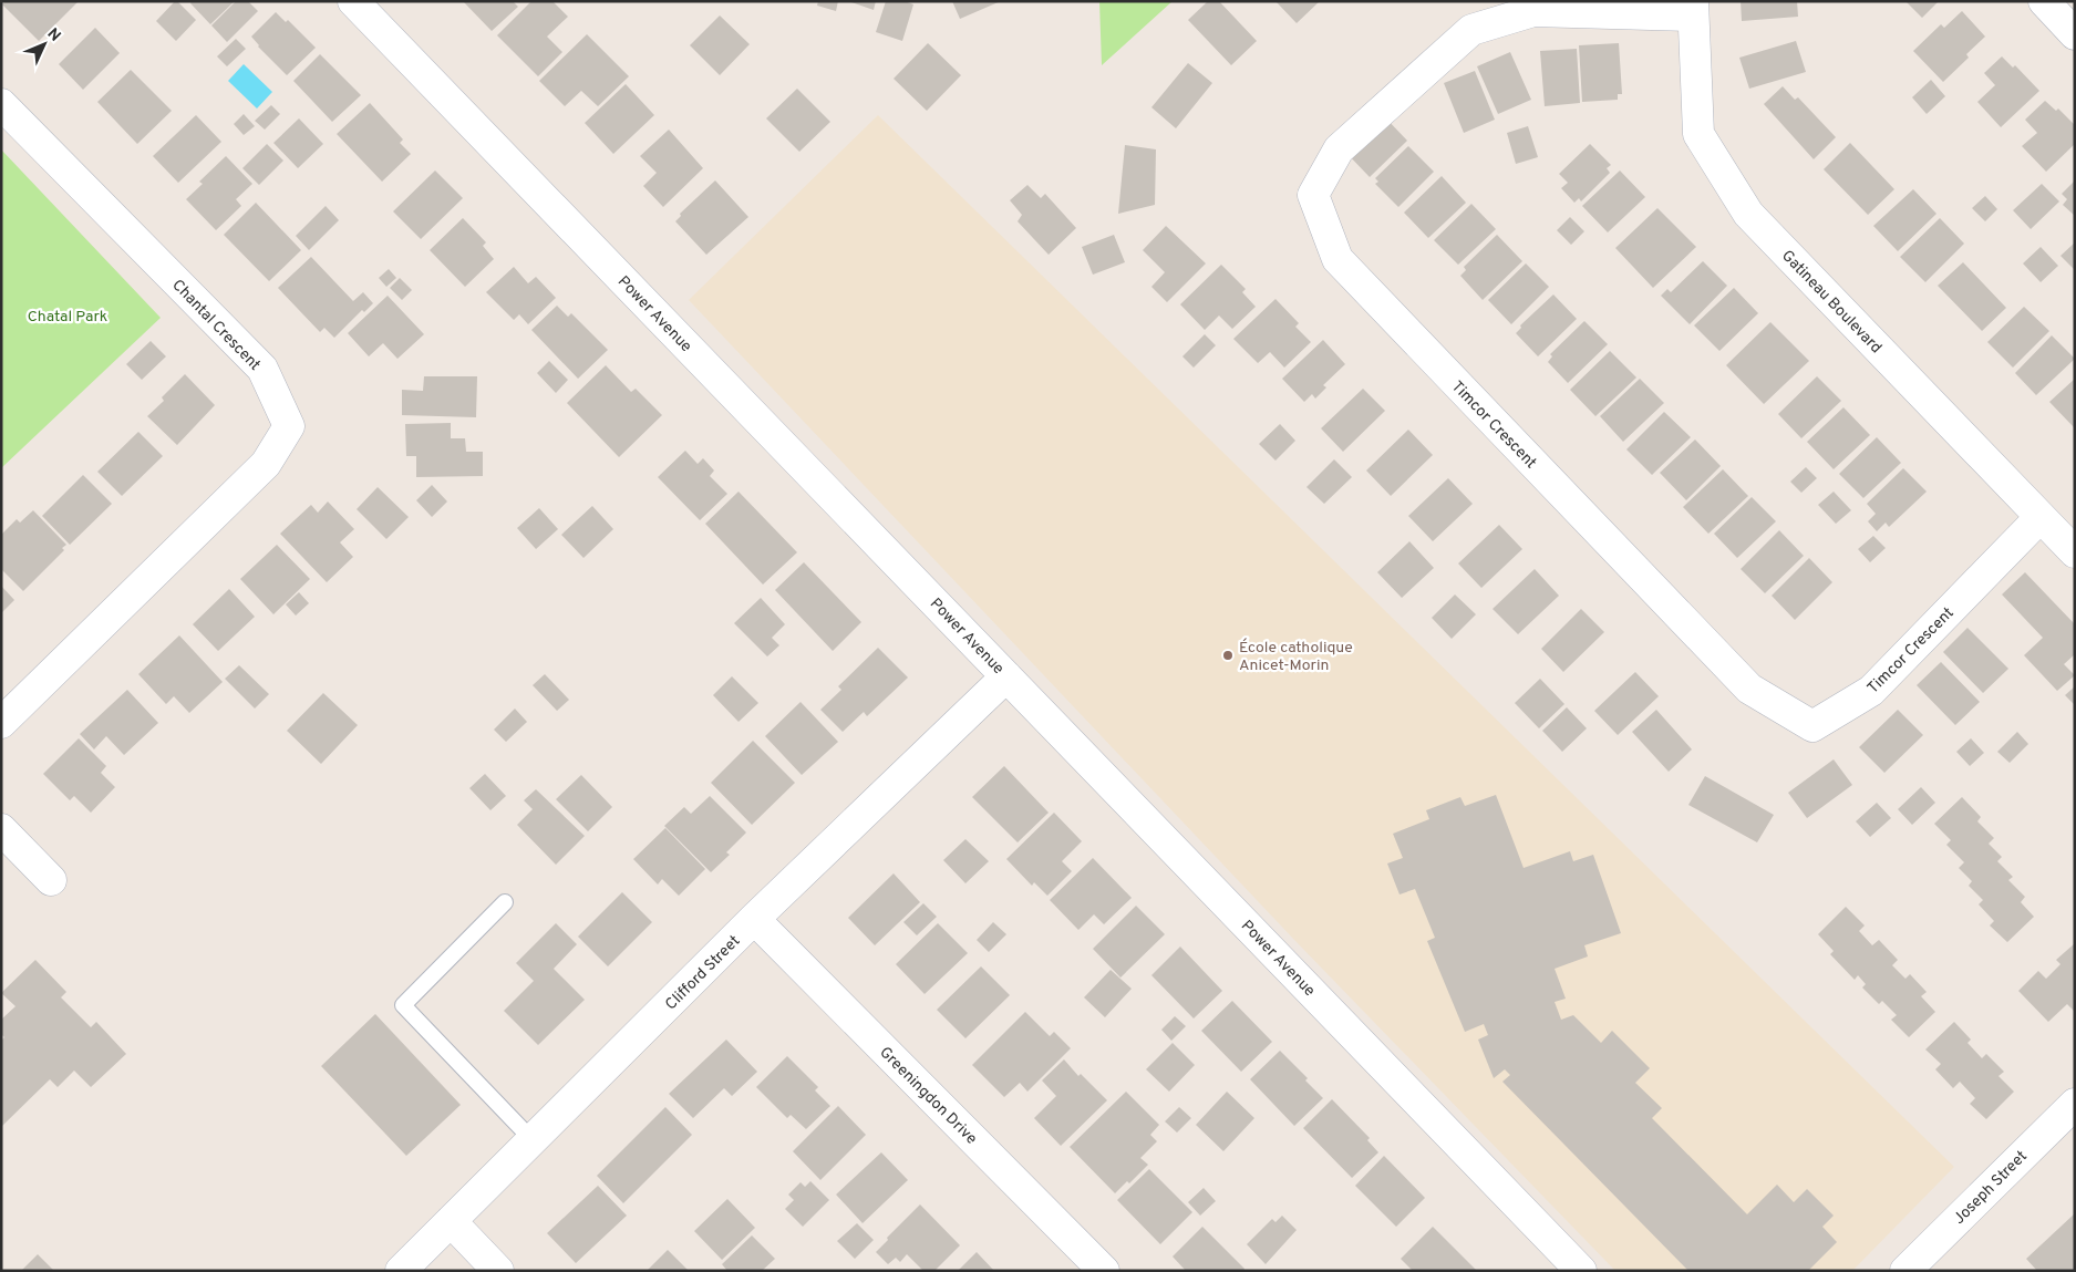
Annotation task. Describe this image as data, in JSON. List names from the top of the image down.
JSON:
{
  "streets": {
    "street": [
      "Gatineau Boulevard",
      "Power Avenue",
      "Chantal Crescent",
      "Timcor Crescent",
      "Clifford Street",
      "Greeningdon Drive",
      "Joseph Street"
    ]
  },
  "crossings": [
    ["Gatineau Boulevard", "Timcor Crescent"],
    ["Power Avenue", "Clifford Street"],
    ["Clifford Street", "Greeningdon Drive"]
  ],
  "parks": ["Chatal Park"],
  "places": ["École catholique Anicet-Morin"],
  "north": "top right"
}
